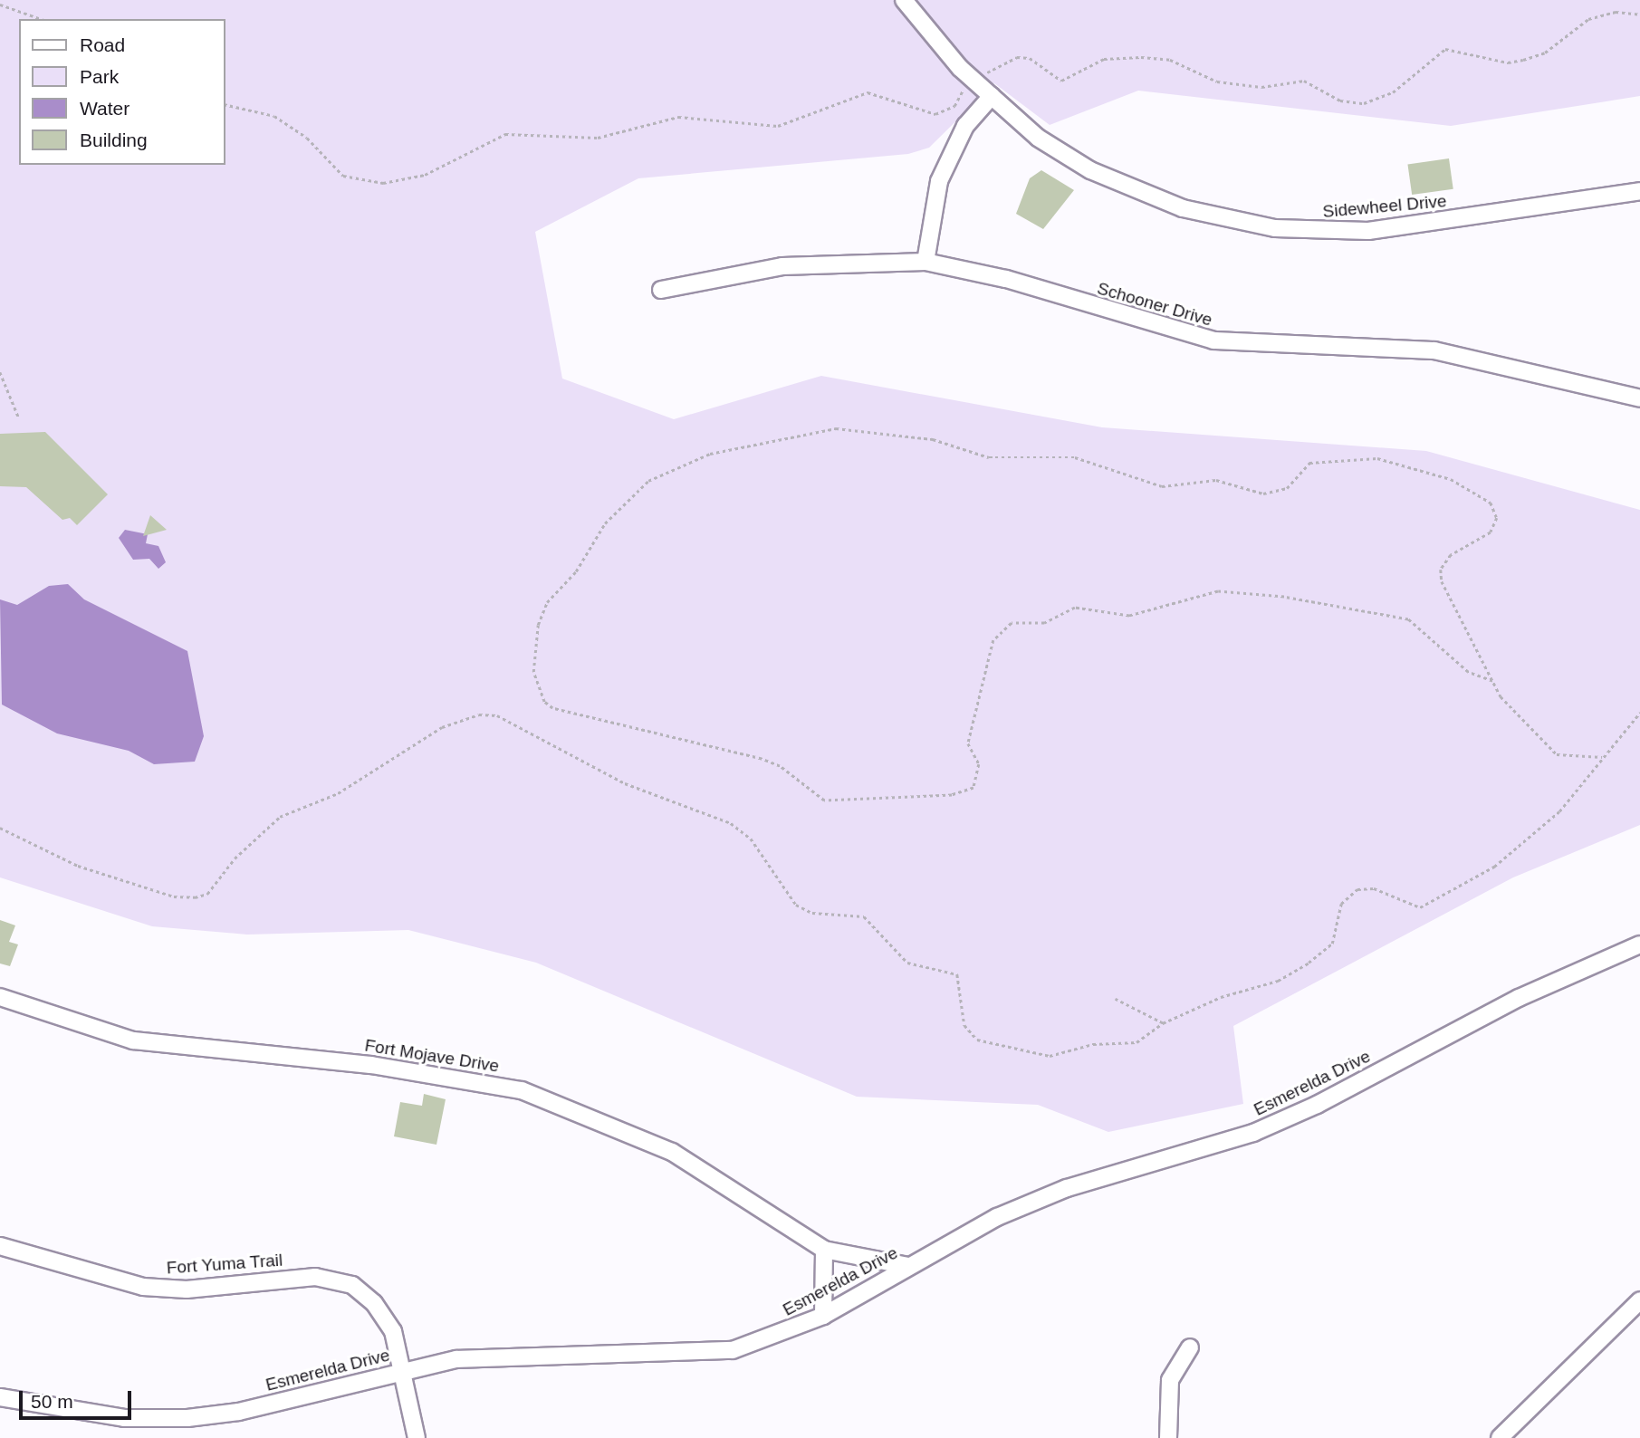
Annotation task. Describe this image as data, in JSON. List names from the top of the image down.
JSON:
{
  "streets": {
    "street": [
      "Sidewheel Drive",
      "Schooner Drive",
      "Fort Mojave Drive",
      "Esmerelda Drive",
      "Fort Yuma Trail"
    ]
  },
  "crossings": [
    ["Esmerelda Drive", "Fort Yuma Trail"]
  ],
  "legend": [
    "Road",
    "Park",
    "Water",
    "Building"
  ],
  "scale_bar": "50 m"
}
